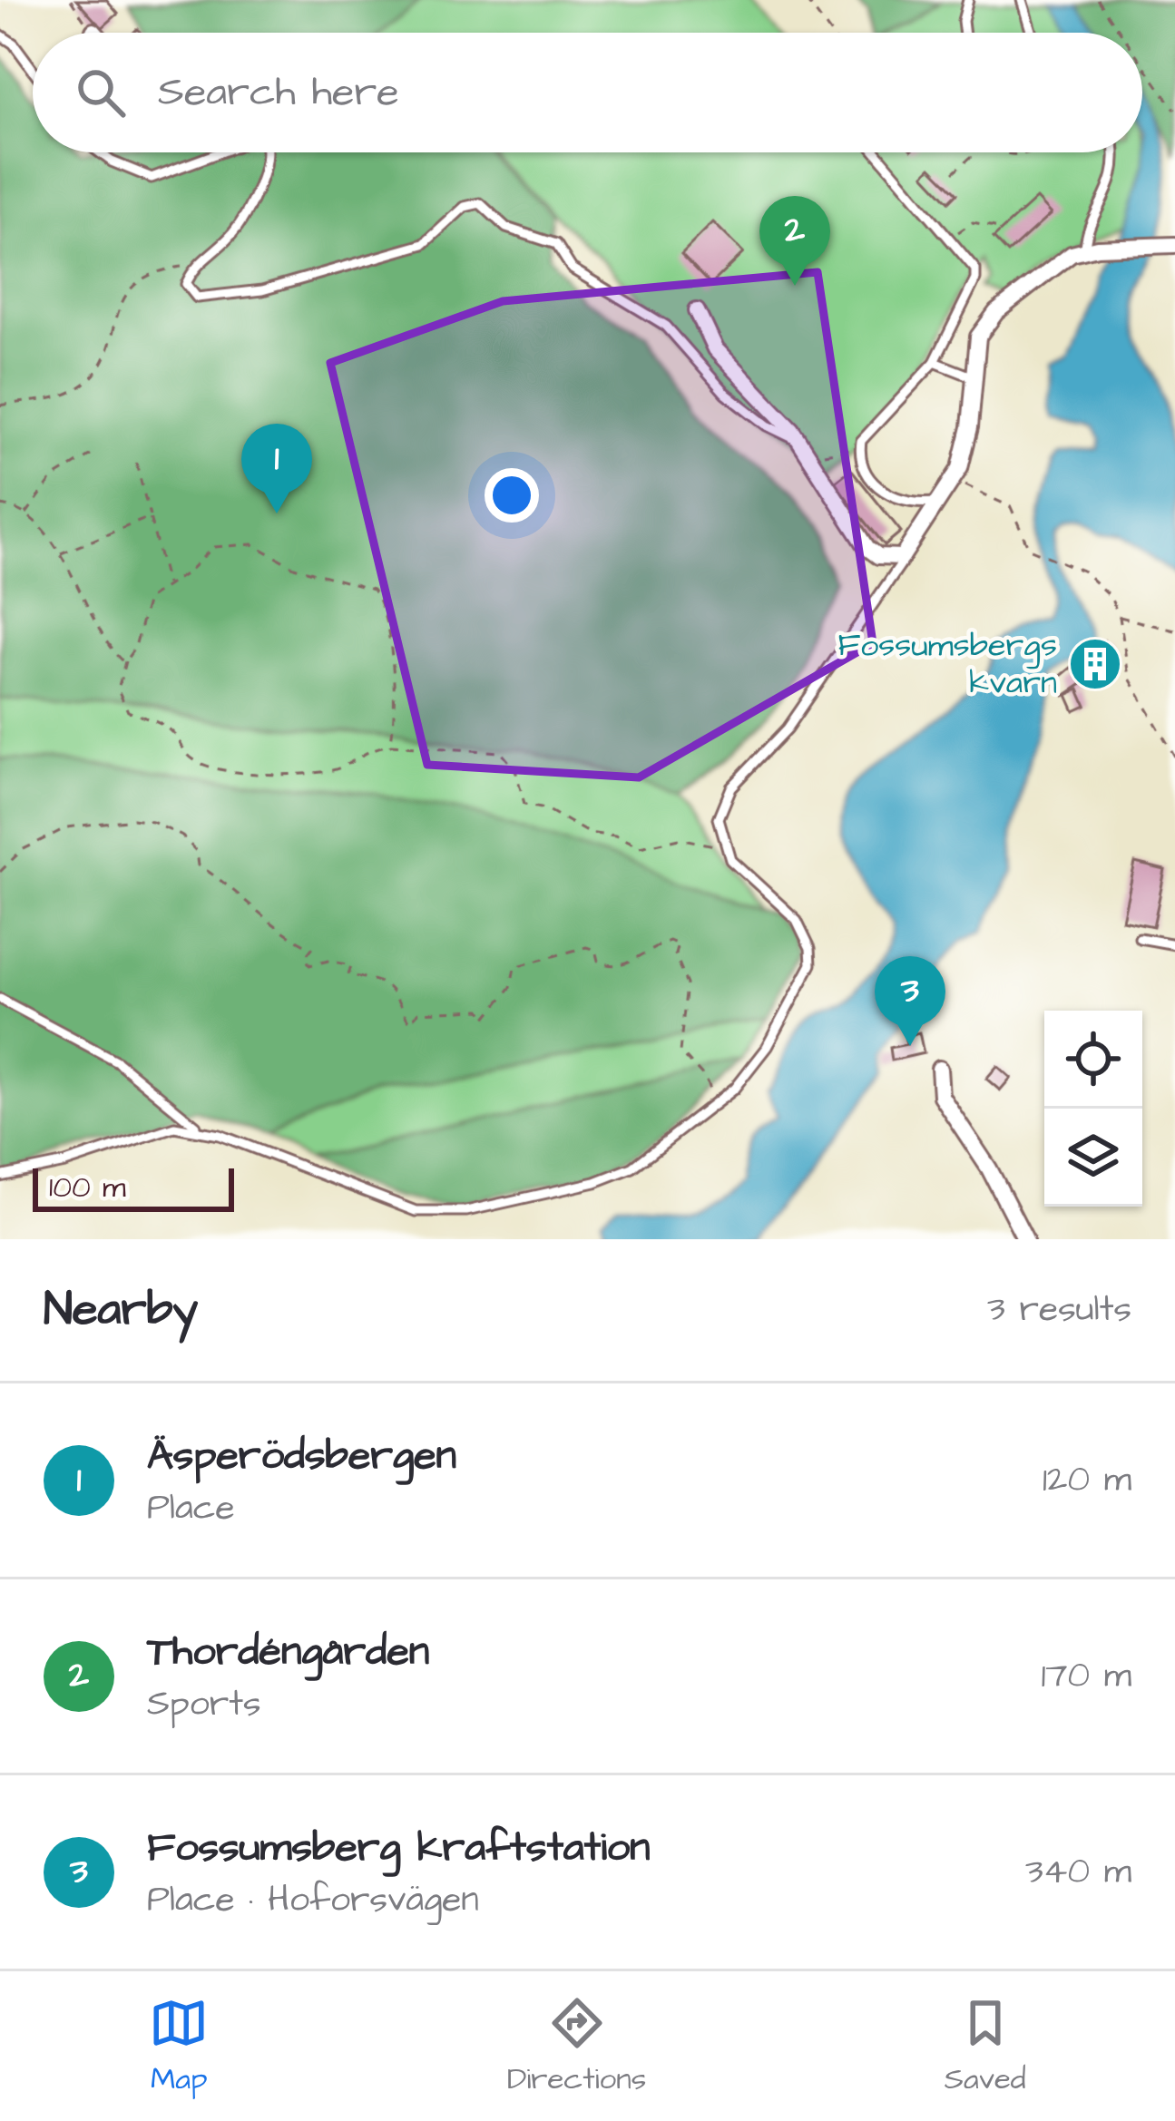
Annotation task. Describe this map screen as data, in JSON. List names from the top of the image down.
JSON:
{
  "places": {
    "building": ["Fossumsbergs kvarn"]
  },
  "scale_bar": "100 m",
  "page": {
    "search": "Search here",
    "pins": ["2", "1", "3"],
    "scale": "100 m",
    "heading": ["Nearby", "3 results"],
    "list": [
      {
        "mark": "1",
        "name": "Äsperödsbergen",
        "note": "Place",
        "value": "120 m"
      },
      {
        "mark": "2",
        "name": "Thordéngården",
        "note": "Sports",
        "value": "170 m"
      },
      {
        "mark": "3",
        "name": "Fossumsberg kraftstation",
        "note": "Place · Hoforsvägen",
        "value": "340 m"
      }
    ],
    "nav": ["Map", "Directions", "Saved"]
  }
}
